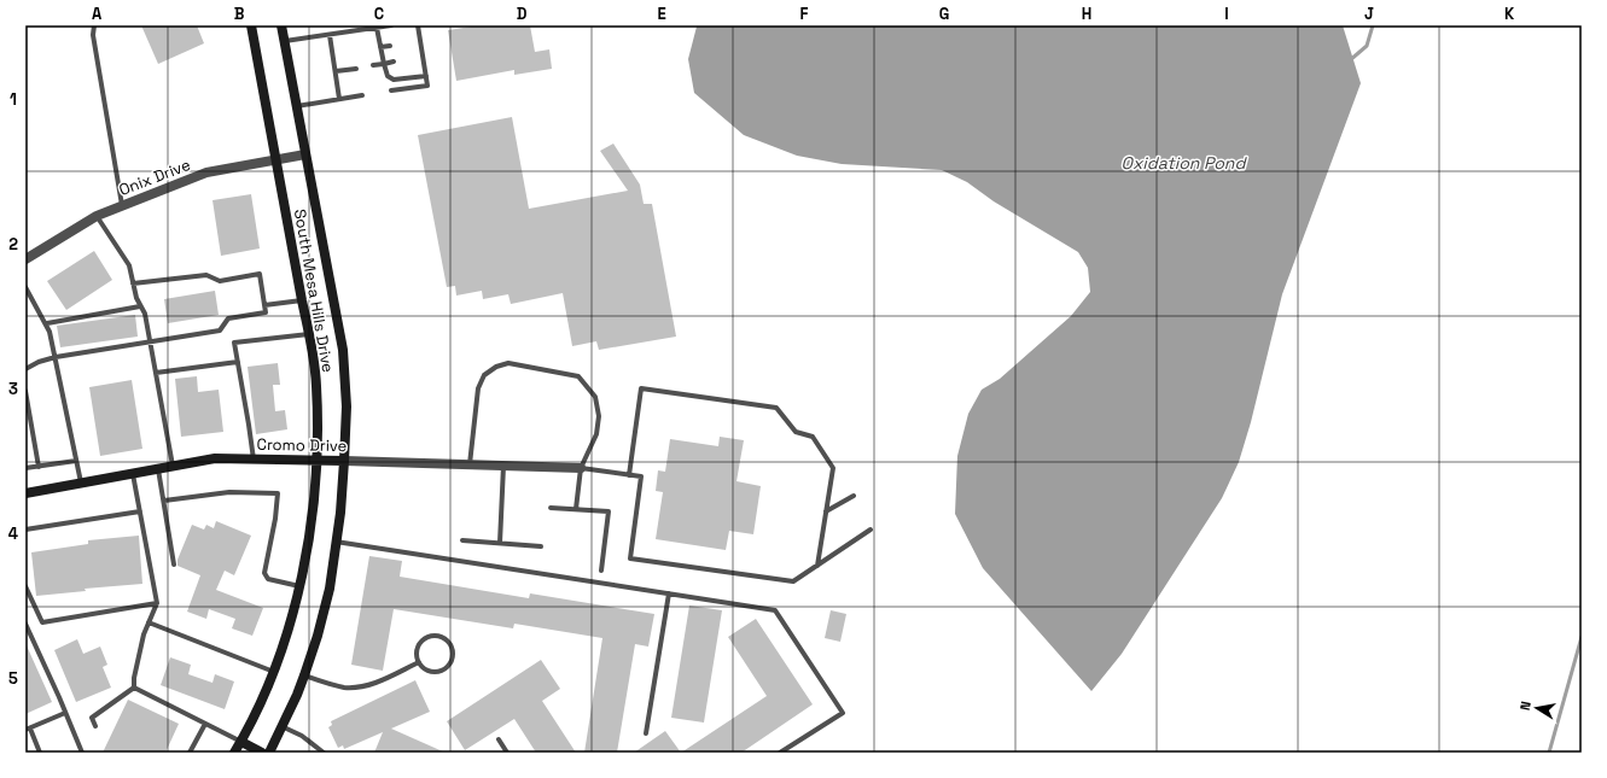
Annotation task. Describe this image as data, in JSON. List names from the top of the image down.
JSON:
{
  "streets": {
    "street": ["Onix Drive", "South Mesa Hills Drive", "Cromo Drive"]
  },
  "crossings": [
    ["Onix Drive", "South Mesa Hills Drive"],
    ["South Mesa Hills Drive", "Cromo Drive"]
  ],
  "water": ["Oxidation Pond"],
  "north": "left",
  "grid": {
    "columns": [
      "A",
      "B",
      "C",
      "D",
      "E",
      "F",
      "G",
      "H",
      "I",
      "J",
      "K"
    ],
    "rows": [
      "1",
      "2",
      "3",
      "4",
      "5"
    ]
  }
}
